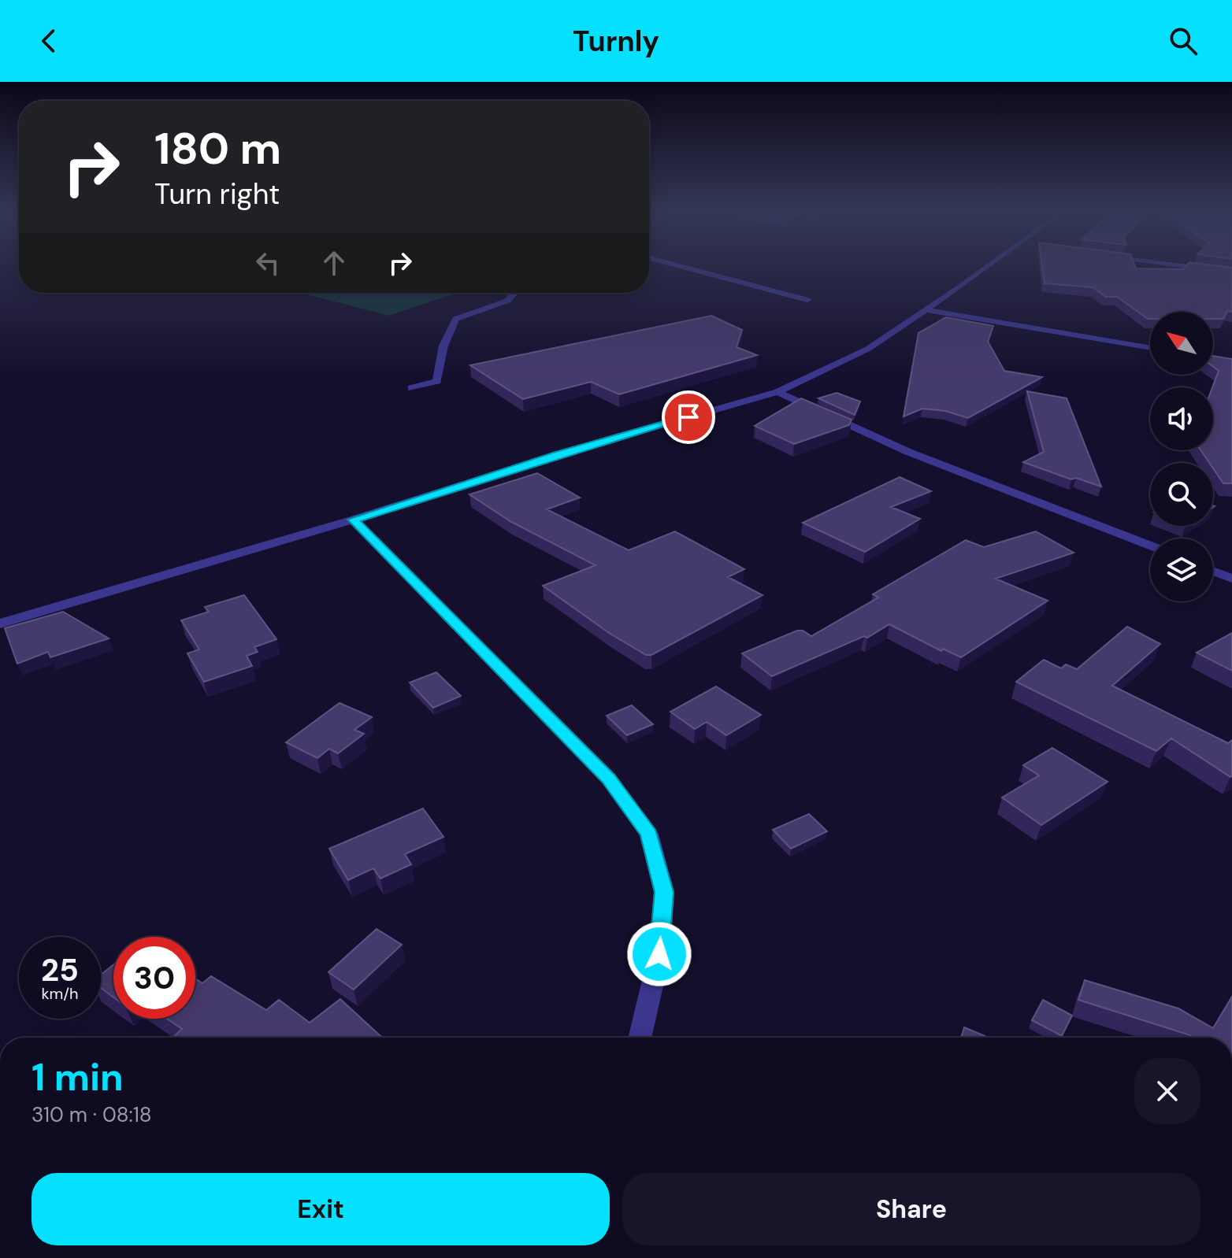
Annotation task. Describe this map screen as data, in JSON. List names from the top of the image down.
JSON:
{
  "north": "top left",
  "page": {
    "header": "Turnly",
    "turn": ["180 m", "Turn right"],
    "speed": "25 km/h",
    "limit": "30",
    "heading": ["1 min", "310 m · 08:18"],
    "buttons": ["Exit", "Share"]
  }
}
